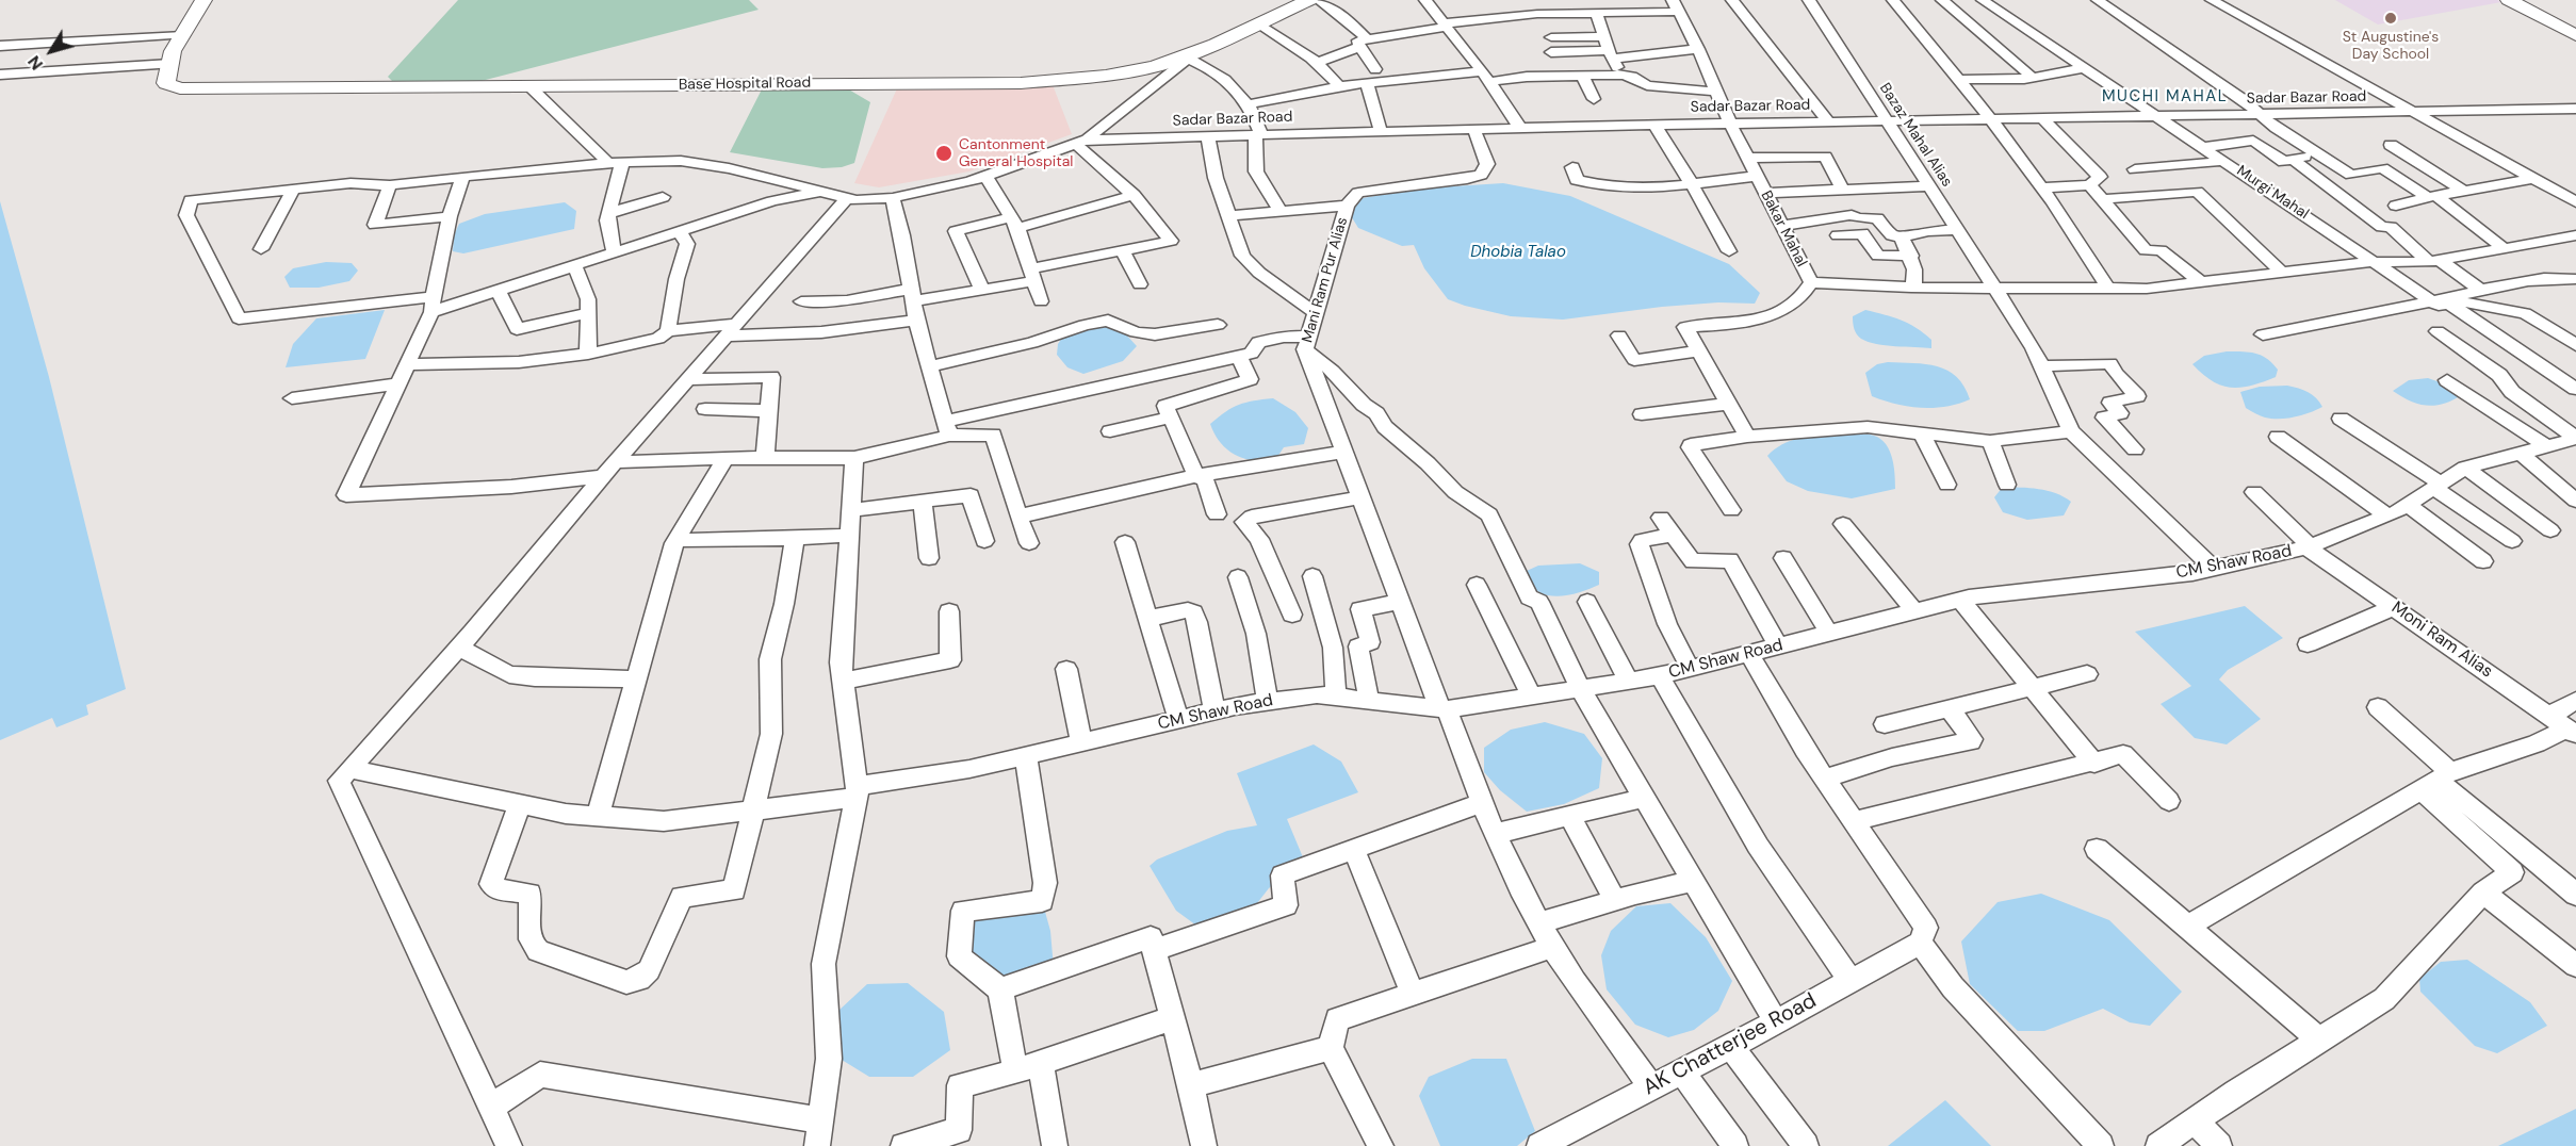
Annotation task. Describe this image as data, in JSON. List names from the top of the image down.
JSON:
{
  "streets": {
    "street": [
      "Base Hospital Road",
      "Sadar Bazar Road",
      "Bazaz Mahal Alias",
      "Murgi Mahal",
      "Bakar Mahal",
      "Mani Ram Pur Alias",
      "CM Shaw Road",
      "Moni Ram Alias",
      "AK Chatterjee Road"
    ]
  },
  "crossings": [
    ["Sadar Bazar Road", "Bazaz Mahal Alias"],
    ["Sadar Bazar Road", "Murgi Mahal"],
    ["Sadar Bazar Road", "Bakar Mahal"],
    ["Sadar Bazar Road", "Mani Ram Pur Alias"],
    ["Mani Ram Pur Alias", "CM Shaw Road"],
    ["Mani Ram Pur Alias", "AK Chatterjee Road"],
    ["CM Shaw Road", "Moni Ram Alias"]
  ],
  "districts": ["MUCHI MAHAL"],
  "water": ["Dhobia Talao"],
  "places": ["St Augustine's Day School", "Cantonment General Hospital"],
  "north": "bottom left"
}
